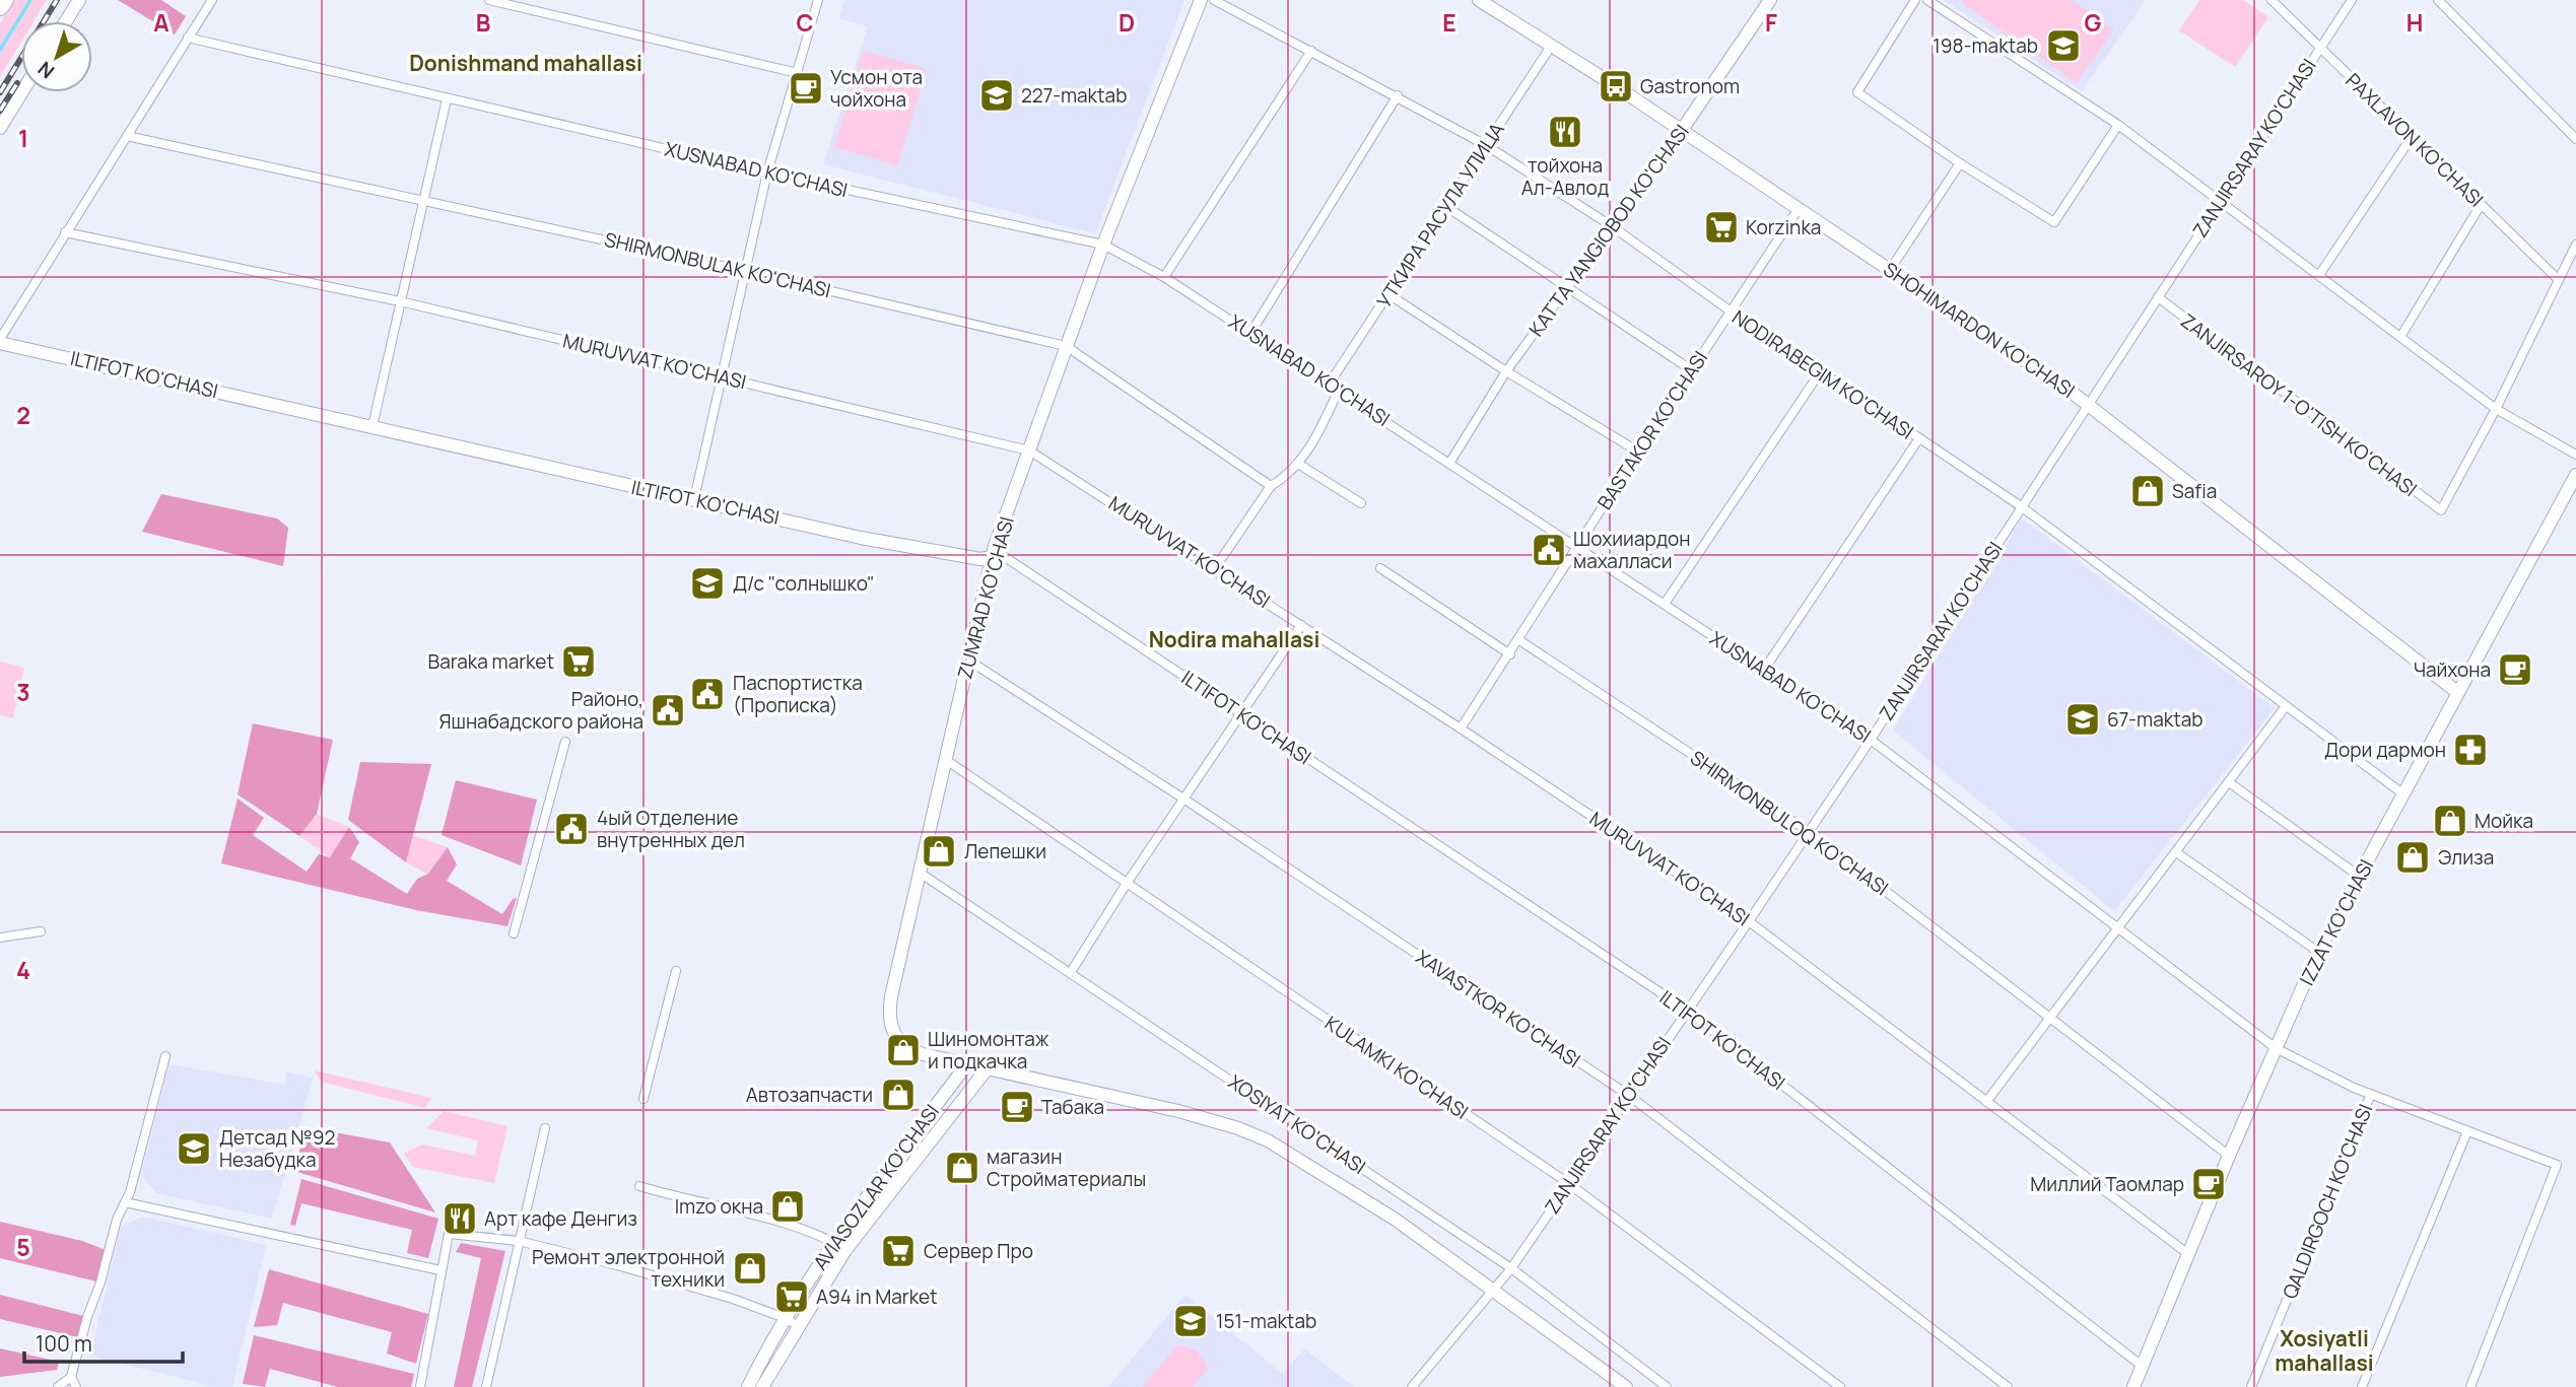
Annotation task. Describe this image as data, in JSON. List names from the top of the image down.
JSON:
{
  "streets": {
    "main road": [
      "KATTA YANGIOBOD KO'CHASI",
      "SHOHIMARDON KO'CHASI",
      "ILTIFOT KO'CHASI",
      "ZUMRAD KO'CHASI",
      "IZZAT KO'CHASI",
      "XOSIYAT KO'CHASI",
      "AVIASOZLAR KO'CHASI"
    ],
    "street": [
      "PAXLAVON KO'CHASI",
      "ZANJIRSARAY KO'CHASI",
      "XUSNABAD KO'CHASI",
      "УТКИРА РАСУЛА УЛИЦА",
      "SHIRMONBULAK KO'CHASI",
      "MURUVVAT KO'CHASI",
      "NODIRABEGIM KO'CHASI",
      "ZANJIRSAROY 1-O'TISH KO'CHASI",
      "BASTAKOR KO'CHASI",
      "SHIRMONBULOQ KO'CHASI",
      "XAVASTKOR KO'CHASI",
      "KULAMKI KO'CHASI",
      "QALDIRGOCH KO'CHASI"
    ]
  },
  "crossings": [
    ["PAXLAVON KO'CHASI", "ZANJIRSARAY KO'CHASI"],
    ["ZANJIRSARAY KO'CHASI", "XUSNABAD KO'CHASI"],
    ["ZANJIRSARAY KO'CHASI", "SHOHIMARDON KO'CHASI"],
    ["ZANJIRSARAY KO'CHASI", "MURUVVAT KO'CHASI"],
    ["ZANJIRSARAY KO'CHASI", "ILTIFOT KO'CHASI"],
    ["ZANJIRSARAY KO'CHASI", "NODIRABEGIM KO'CHASI"],
    ["ZANJIRSARAY KO'CHASI", "ZANJIRSAROY 1-O'TISH KO'CHASI"],
    ["ZANJIRSARAY KO'CHASI", "SHIRMONBULOQ KO'CHASI"],
    ["ZANJIRSARAY KO'CHASI", "XAVASTKOR KO'CHASI"],
    ["ZANJIRSARAY KO'CHASI", "KULAMKI KO'CHASI"],
    ["ZANJIRSARAY KO'CHASI", "XOSIYAT KO'CHASI"],
    ["XUSNABAD KO'CHASI", "УТКИРА РАСУЛА УЛИЦА"],
    ["XUSNABAD KO'CHASI", "KATTA YANGIOBOD KO'CHASI"],
    ["XUSNABAD KO'CHASI", "BASTAKOR KO'CHASI"],
    ["XUSNABAD KO'CHASI", "ZUMRAD KO'CHASI"],
    ["XUSNABAD KO'CHASI", "IZZAT KO'CHASI"],
    ["XUSNABAD KO'CHASI", "QALDIRGOCH KO'CHASI"],
    ["УТКИРА РАСУЛА УЛИЦА", "SHOHIMARDON KO'CHASI"],
    ["УТКИРА РАСУЛА УЛИЦА", "NODIRABEGIM KO'CHASI"],
    ["KATTA YANGIOBOD KO'CHASI", "SHOHIMARDON KO'CHASI"],
    ["KATTA YANGIOBOD KO'CHASI", "NODIRABEGIM KO'CHASI"],
    ["SHIRMONBULAK KO'CHASI", "ZUMRAD KO'CHASI"],
    ["SHOHIMARDON KO'CHASI", "BASTAKOR KO'CHASI"],
    ["SHOHIMARDON KO'CHASI", "IZZAT KO'CHASI"],
    ["MURUVVAT KO'CHASI", "BASTAKOR KO'CHASI"],
    ["MURUVVAT KO'CHASI", "ZUMRAD KO'CHASI"],
    ["MURUVVAT KO'CHASI", "IZZAT KO'CHASI"],
    ["ILTIFOT KO'CHASI", "ZUMRAD KO'CHASI"],
    ["ILTIFOT KO'CHASI", "IZZAT KO'CHASI"],
    ["NODIRABEGIM KO'CHASI", "BASTAKOR KO'CHASI"],
    ["NODIRABEGIM KO'CHASI", "IZZAT KO'CHASI"],
    ["BASTAKOR KO'CHASI", "SHIRMONBULOQ KO'CHASI"],
    ["ZUMRAD KO'CHASI", "XAVASTKOR KO'CHASI"],
    ["ZUMRAD KO'CHASI", "KULAMKI KO'CHASI"],
    ["ZUMRAD KO'CHASI", "XOSIYAT KO'CHASI"],
    ["ZUMRAD KO'CHASI", "AVIASOZLAR KO'CHASI"],
    ["SHIRMONBULOQ KO'CHASI", "IZZAT KO'CHASI"],
    ["XOSIYAT KO'CHASI", "AVIASOZLAR KO'CHASI"]
  ],
  "districts": ["Donishmand mahallasi", "Nodira mahallasi", "Xosiyatli mahallasi"],
  "places": {
    "school or university": [
      "198-maktab",
      "227-maktab",
      "Д/с \"солнышко\"",
      "67-maktab",
      "Детсад №92 Незабудка",
      "151-maktab"
    ],
    "bus stop": ["Gastronom"],
    "cafe": [
      "Усмон ота чойхона",
      "Чайхона",
      "Табака",
      "Миллий Таомлар"
    ],
    "restaurant": ["тойхона Ал-Авлод", "Арт кафе Денгиз"],
    "supermarket": [
      "Korzinka",
      "Baraka market",
      "Сервер Про",
      "A94 in Market"
    ],
    "shop": [
      "Safia",
      "Мойка",
      "Лепешки",
      "Элиза",
      "Шиномонтаж и подкачка",
      "Автозапчасти",
      "магазин Стройматериалы",
      "Imzo окна",
      "Ремонт электронной техники"
    ],
    "public building": [
      "Шохииардон махалласи",
      "Паспортистка (Прописка)",
      "Районо, Яшнабадского района",
      "4ый Отделение внутренных дел"
    ],
    "pharmacy": ["Дори дармон"]
  },
  "scale_bar": "100 m",
  "north": "bottom left",
  "grid": {
    "columns": [
      "A",
      "B",
      "C",
      "D",
      "E",
      "F",
      "G",
      "H"
    ],
    "rows": [
      "1",
      "2",
      "3",
      "4",
      "5"
    ]
  }
}
